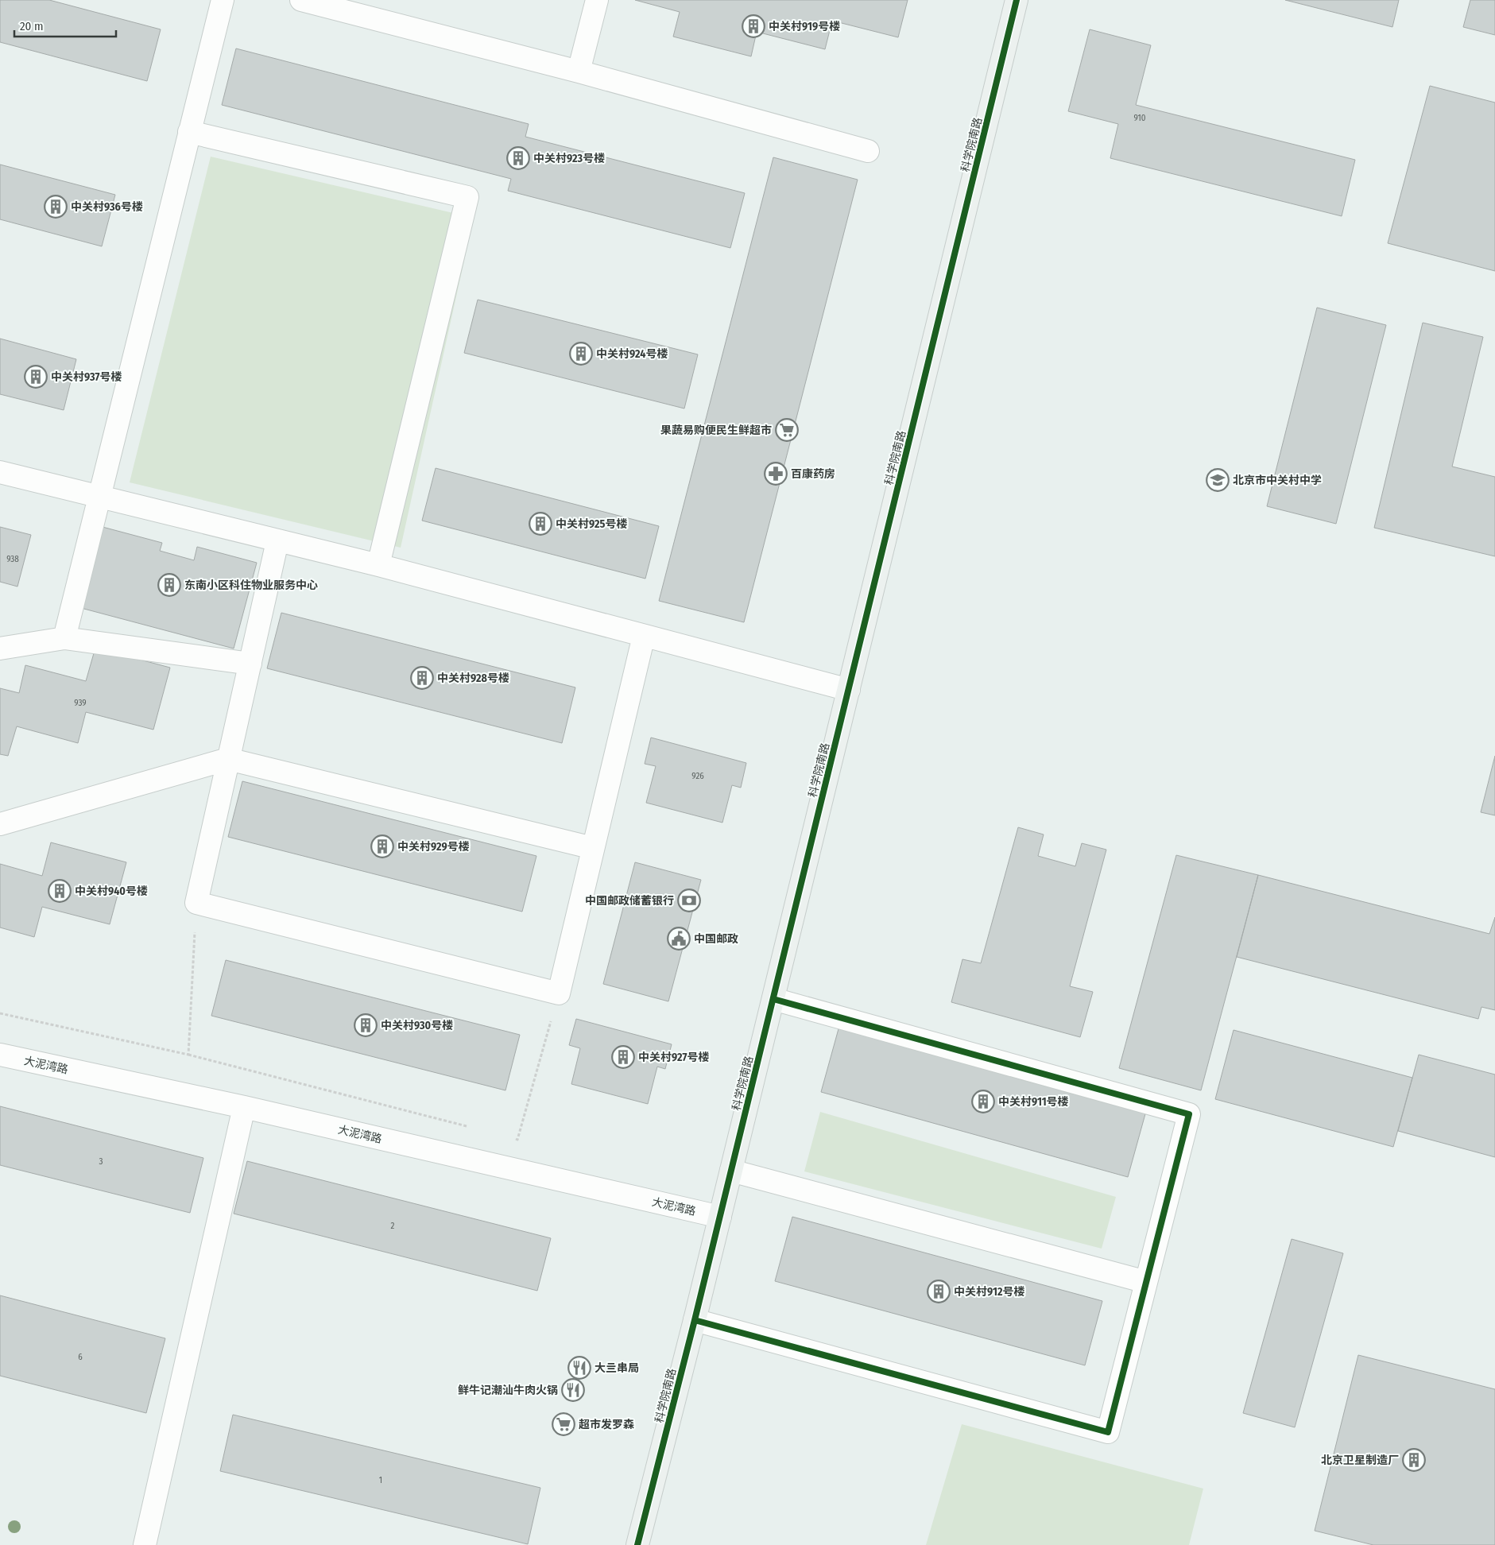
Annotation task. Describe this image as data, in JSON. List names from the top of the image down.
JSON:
{
  "streets": {
    "street": ["科学院南路", "大泥湾路"]
  },
  "crossings": [
    ["科学院南路", "大泥湾路"]
  ],
  "places": {
    "building": [
      "中关村919号楼",
      "中关村923号楼",
      "中关村936号楼",
      "中关村924号楼",
      "中关村937号楼",
      "中关村925号楼",
      "东南小区科住物业服务中心",
      "中关村928号楼",
      "中关村929号楼",
      "中关村940号楼",
      "中关村930号楼",
      "中关村927号楼",
      "中关村911号楼",
      "中关村912号楼",
      "北京卫星制造厂"
    ],
    "supermarket": ["果蔬易购便民生鲜超市", "超市发罗森"],
    "pharmacy": ["百康药房"],
    "school or university": ["北京市中关村中学"],
    "bank": ["中国邮政储蓄银行"],
    "public building": ["中国邮政"],
    "restaurant": ["大亖串局", "鲜牛记潮汕牛肉火锅"]
  },
  "house_numbers": [
    "910",
    "938",
    "939",
    "926",
    "3",
    "2",
    "6",
    "1"
  ],
  "scale_bar": "20 m"
}
